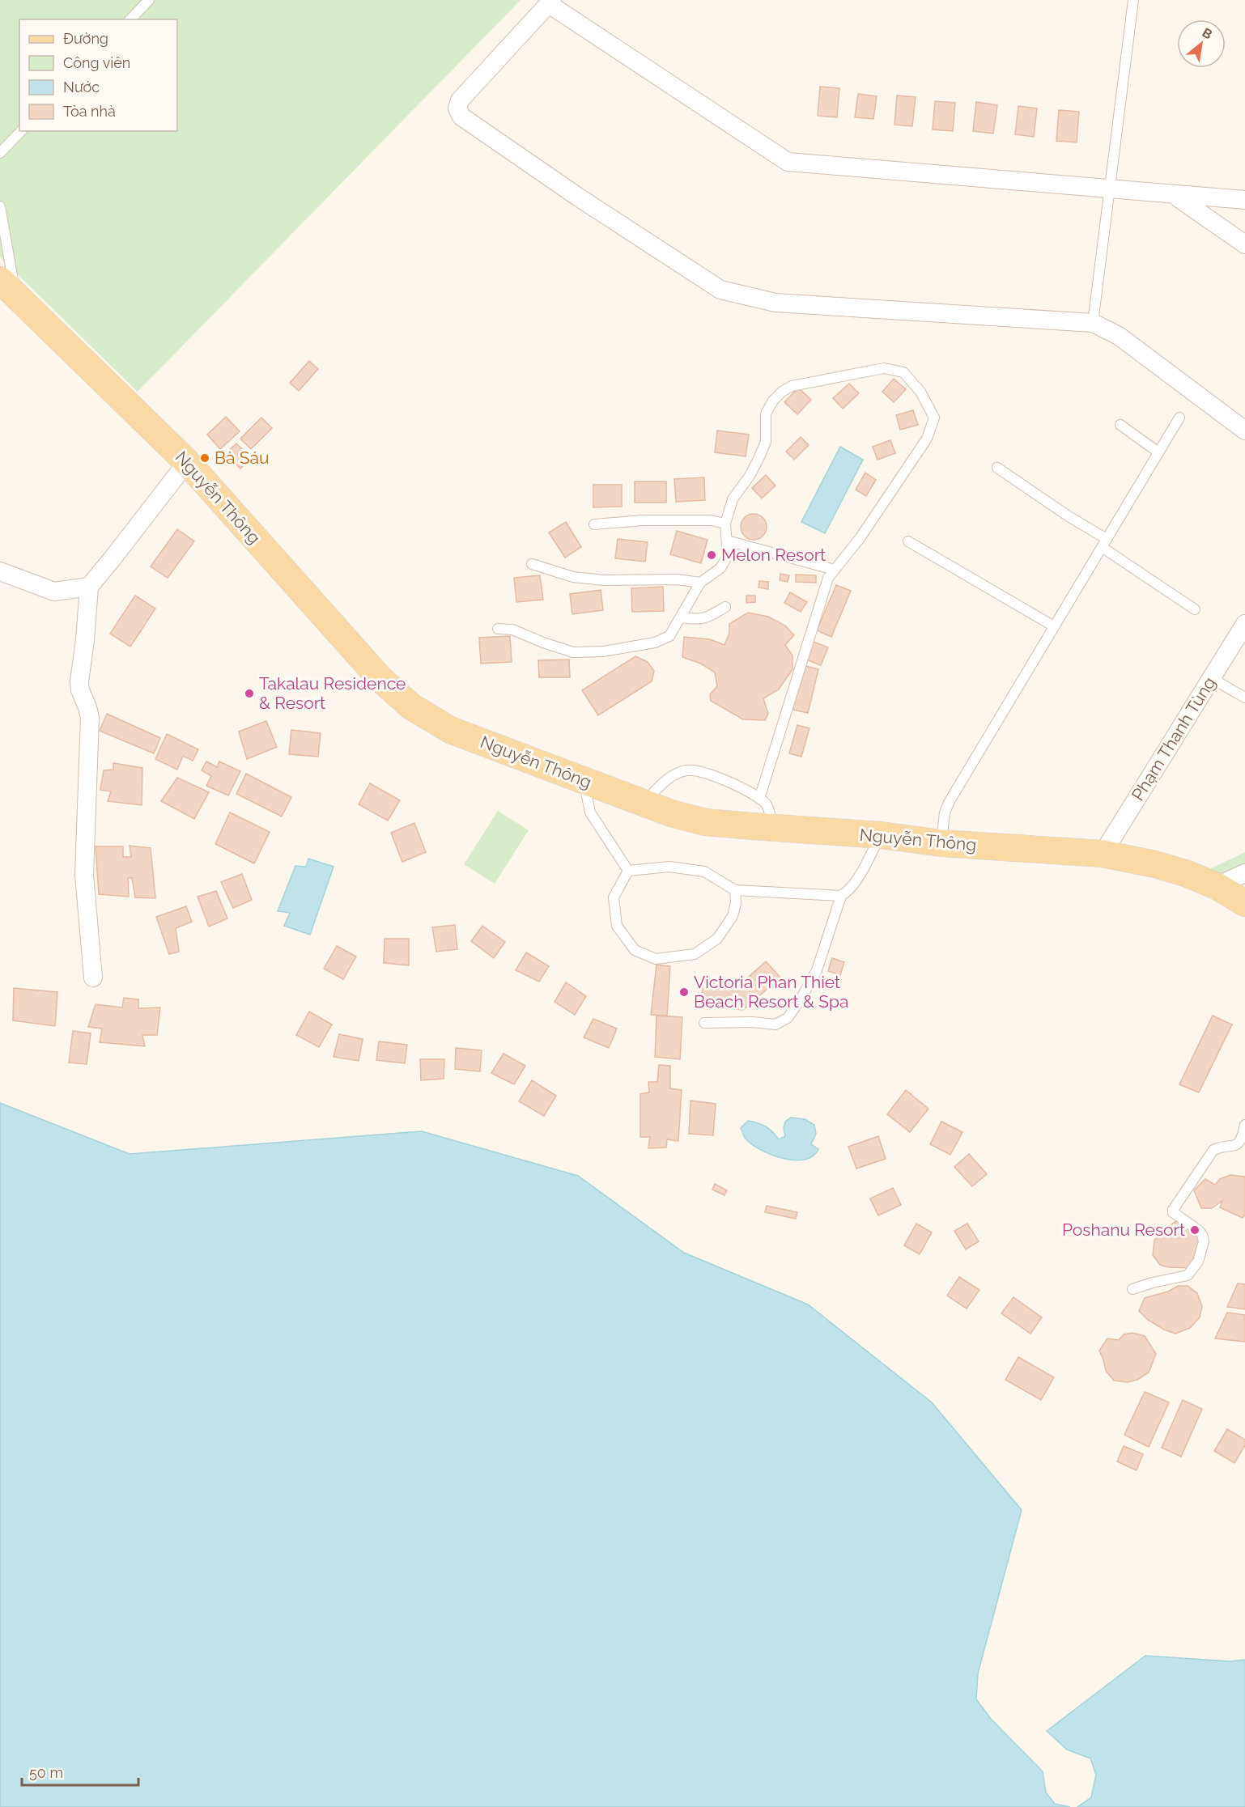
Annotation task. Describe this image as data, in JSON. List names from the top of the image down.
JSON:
{
  "streets": {
    "main road": ["Nguyễn Thông"],
    "street": ["Phạm Thanh Tùng"]
  },
  "crossings": [
    ["Nguyễn Thông", "Phạm Thanh Tùng"]
  ],
  "places": [
    "Bà Sáu",
    "Melon Resort",
    "Takalau Residence & Resort",
    "Victoria Phan Thiet Beach Resort & Spa",
    "Poshanu Resort"
  ],
  "legend": [
    "Đường",
    "Công viên",
    "Nước",
    "Tòa nhà"
  ],
  "scale_bar": "50 m",
  "north": "top right"
}
